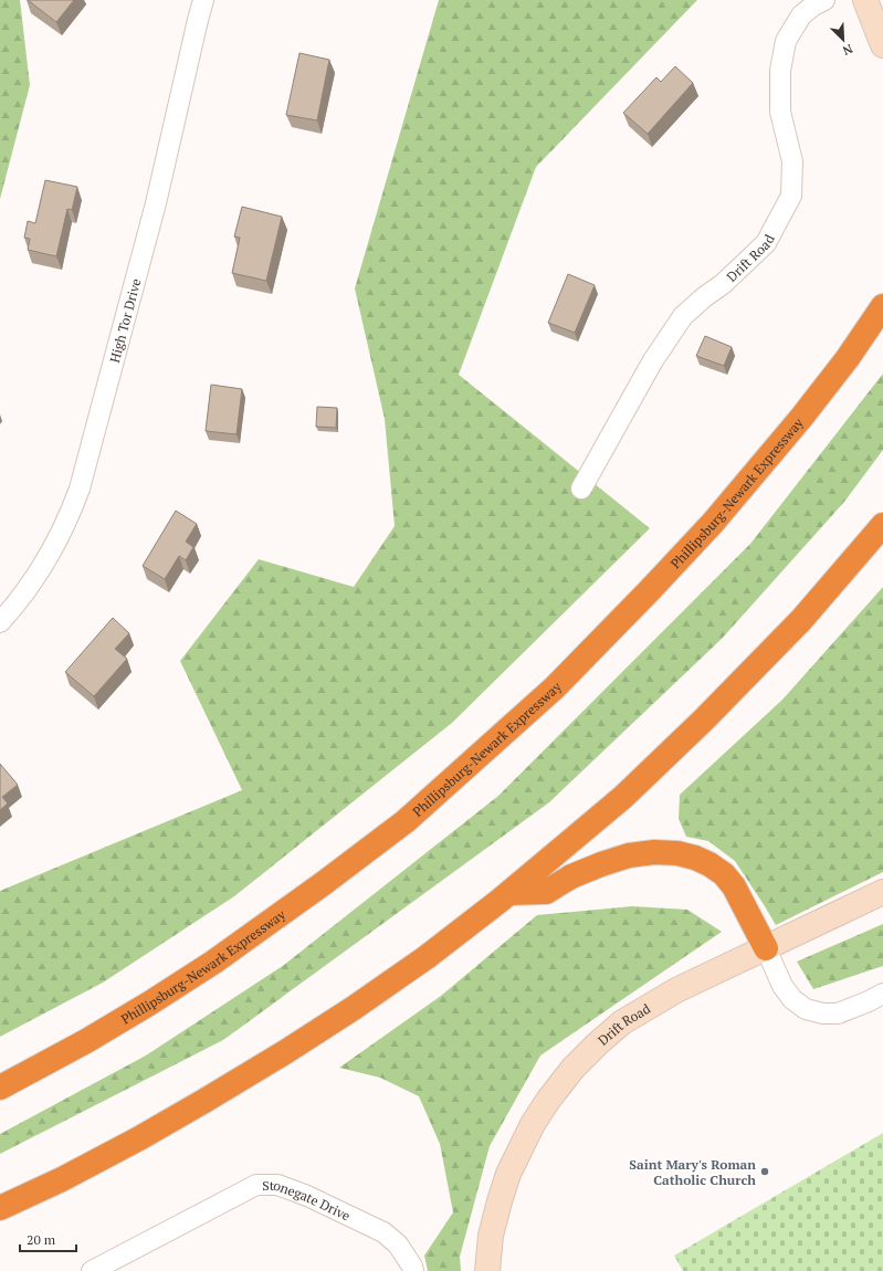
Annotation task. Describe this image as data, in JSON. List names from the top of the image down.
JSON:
{
  "streets": {
    "highway": ["Phillipsburg-Newark Expressway"],
    "main road": ["Drift Road"],
    "street": ["High Tor Drive", "Stonegate Drive"]
  },
  "places": ["Saint Mary's Roman Catholic Church"],
  "scale_bar": "20 m",
  "north": "bottom right"
}
